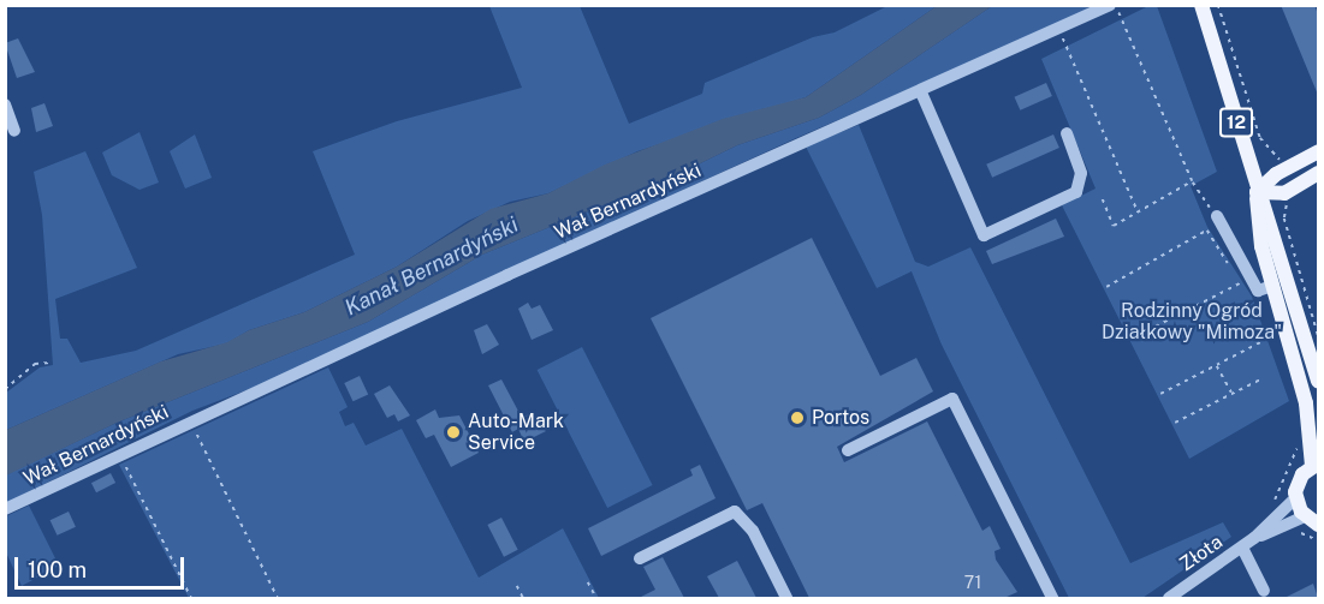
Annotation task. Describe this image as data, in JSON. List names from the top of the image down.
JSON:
{
  "streets": {
    "main road": ["12"],
    "street": ["Wał Bernardyński", "Złota"]
  },
  "crossings": [
    ["12", "Złota"]
  ],
  "water": ["Kanał Bernardyński"],
  "parks": ["Rodzinny Ogród Działkowy \"Mimoza\""],
  "places": ["Portos", "Auto-Mark Service"],
  "house_numbers": ["71"],
  "scale_bar": "100 m"
}
